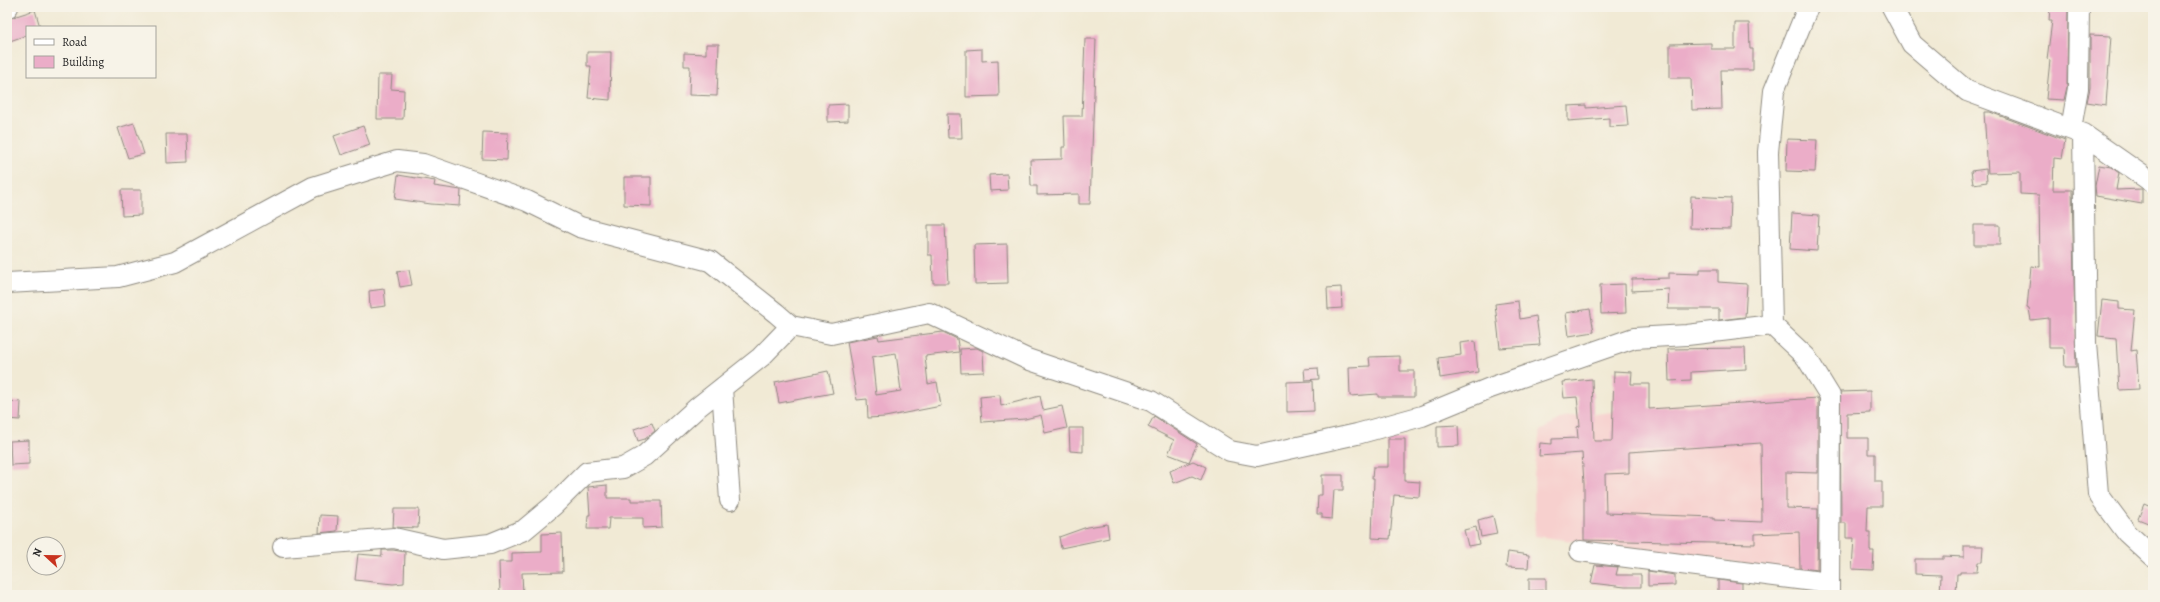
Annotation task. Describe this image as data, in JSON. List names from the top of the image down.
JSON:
{
  "legend": ["Road", "Building"],
  "north": "left"
}
